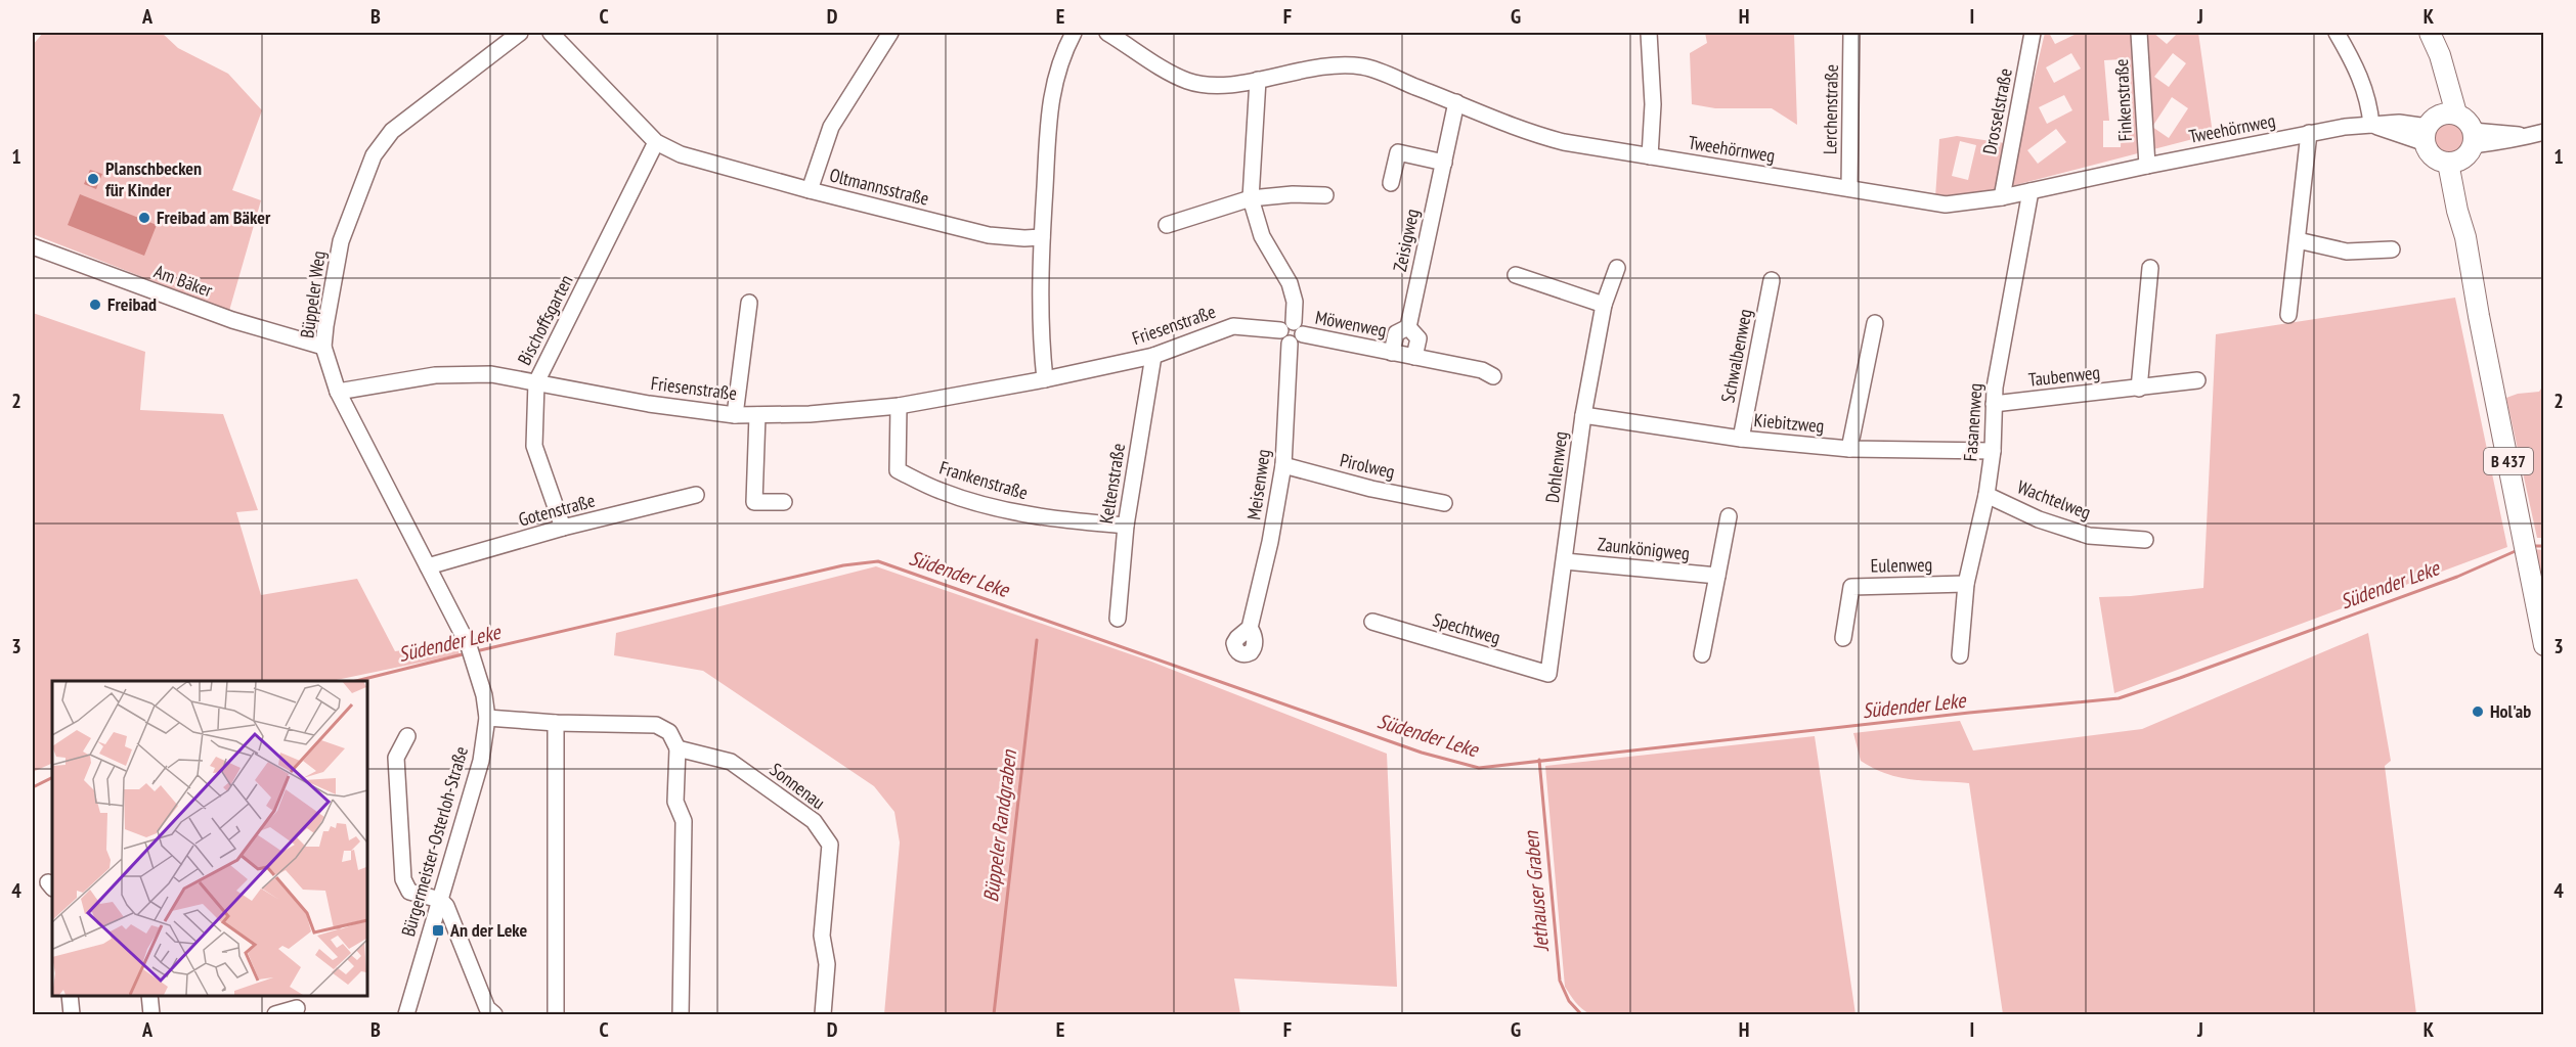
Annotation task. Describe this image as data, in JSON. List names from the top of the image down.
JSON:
{
  "streets": {
    "main road": ["B 437"],
    "street": [
      "Finkenstraße",
      "Lerchenstraße",
      "Drosselstraße",
      "Tweehörnweg",
      "Oltmannsstraße",
      "Zeisigweg",
      "Am Bäker",
      "Büppeler Weg",
      "Bischoffsgarten",
      "Möwenweg",
      "Friesenstraße",
      "Schwalbenweg",
      "Taubenweg",
      "Fasanenweg",
      "Kiebitzweg",
      "Pirolweg",
      "Dohlenweg",
      "Frankenstraße",
      "Keltenstraße",
      "Meisenweg",
      "Wachtelweg",
      "Gotenstraße",
      "Zaunkönigweg",
      "Eulenweg",
      "Spechtweg",
      "Sonnenau",
      "Bürgermeister-Osterloh-Straße"
    ]
  },
  "crossings": [
    ["Finkenstraße", "Tweehörnweg"],
    ["Lerchenstraße", "Tweehörnweg"],
    ["Drosselstraße", "Tweehörnweg"],
    ["Tweehörnweg", "Zeisigweg"],
    ["Tweehörnweg", "Fasanenweg"],
    ["Tweehörnweg", "Meisenweg"],
    ["Oltmannsstraße", "Bischoffsgarten"],
    ["Zeisigweg", "Möwenweg"],
    ["Am Bäker", "Büppeler Weg"],
    ["Büppeler Weg", "Friesenstraße"],
    ["Büppeler Weg", "Gotenstraße"],
    ["Büppeler Weg", "Bürgermeister-Osterloh-Straße"],
    ["Bischoffsgarten", "Friesenstraße"],
    ["Bischoffsgarten", "Gotenstraße"],
    ["Möwenweg", "Friesenstraße"],
    ["Möwenweg", "Meisenweg"],
    ["Friesenstraße", "Frankenstraße"],
    ["Friesenstraße", "Keltenstraße"],
    ["Friesenstraße", "Meisenweg"],
    ["Schwalbenweg", "Kiebitzweg"],
    ["Taubenweg", "Fasanenweg"],
    ["Fasanenweg", "Kiebitzweg"],
    ["Fasanenweg", "Wachtelweg"],
    ["Fasanenweg", "Eulenweg"],
    ["Kiebitzweg", "Dohlenweg"],
    ["Pirolweg", "Meisenweg"],
    ["Dohlenweg", "Zaunkönigweg"],
    ["Dohlenweg", "Spechtweg"],
    ["Frankenstraße", "Keltenstraße"]
  ],
  "water": ["Südender Leke", "Büppeler Randgraben", "Jethauser Graben"],
  "places": {
    "other": [
      "Planschbecken für Kinder",
      "Freibad am Bäker",
      "Freibad",
      "Hol'ab"
    ],
    "transit": ["An der Leke"]
  },
  "grid": {
    "columns": [
      "A",
      "B",
      "C",
      "D",
      "E",
      "F",
      "G",
      "H",
      "I",
      "J",
      "K"
    ],
    "rows": [
      "1",
      "2",
      "3",
      "4"
    ]
  }
}
